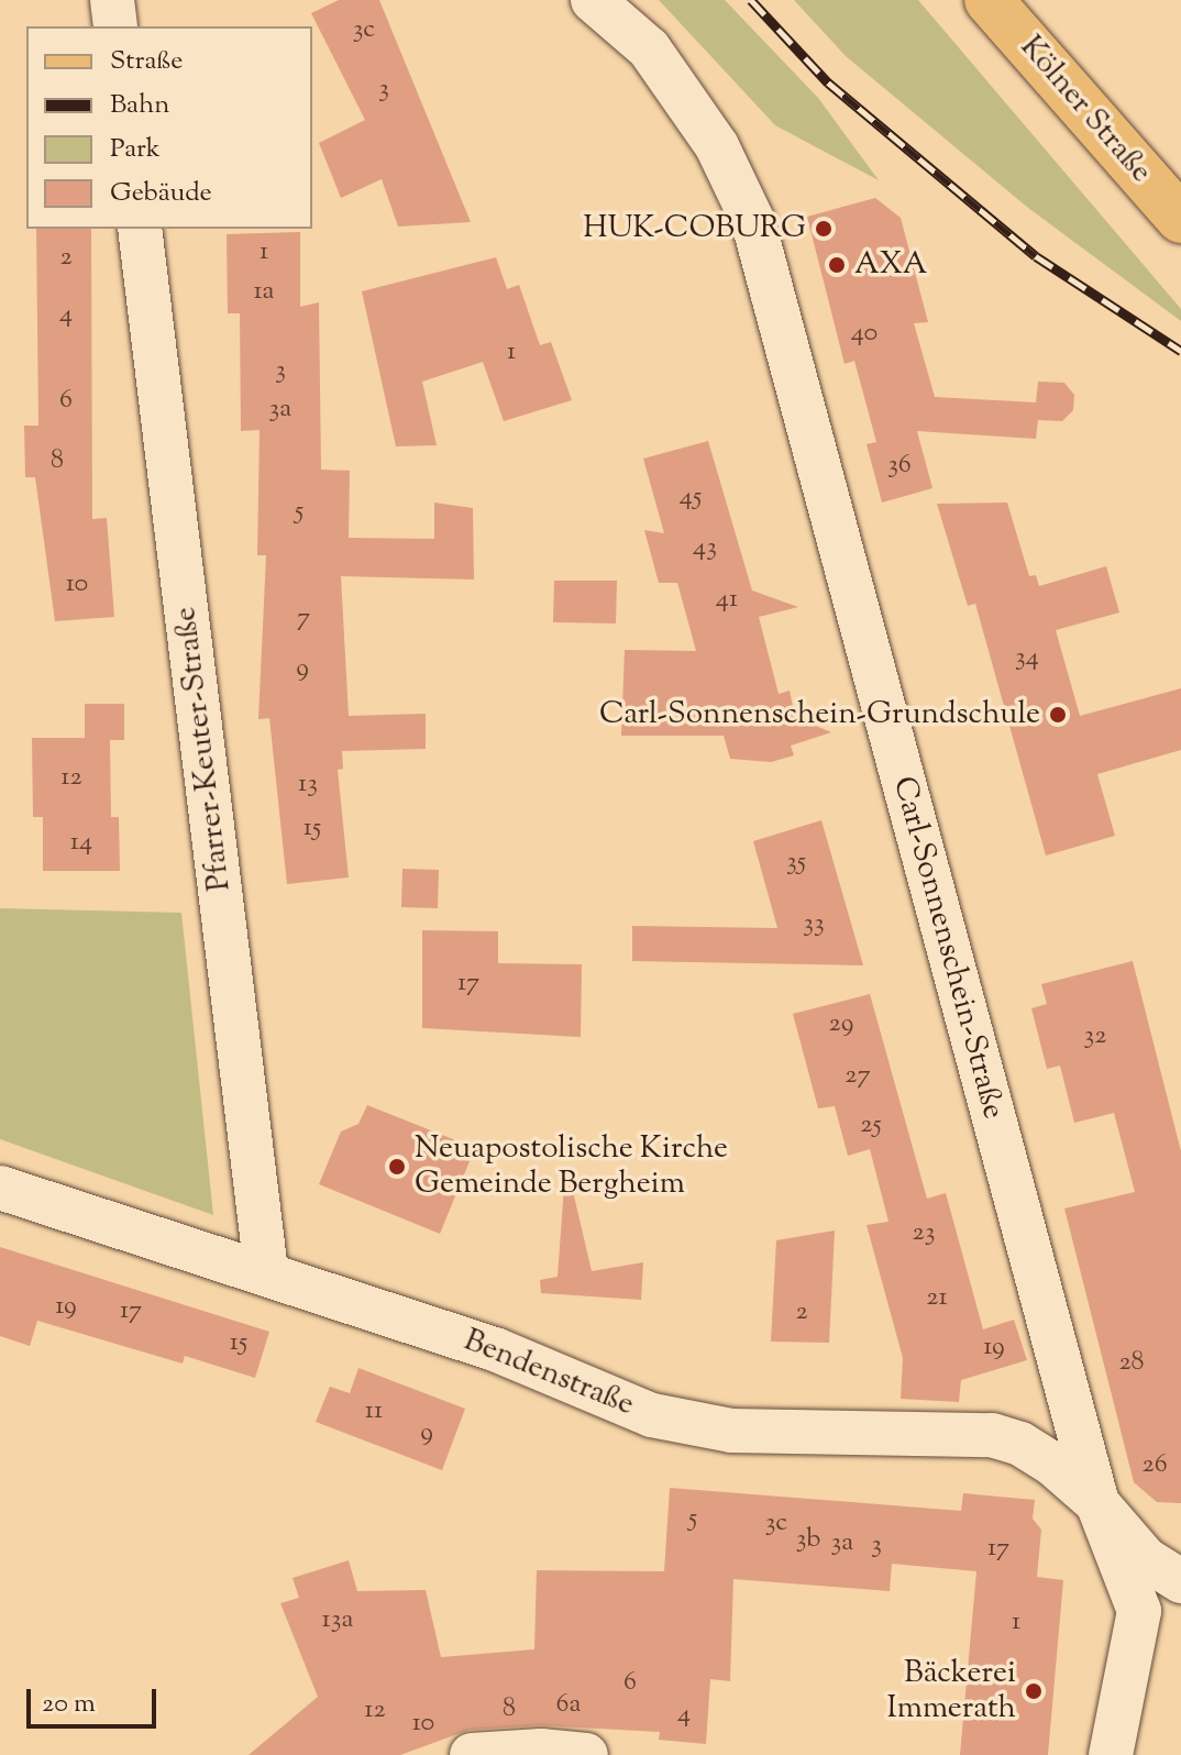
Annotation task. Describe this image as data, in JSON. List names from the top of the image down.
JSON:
{
  "streets": {
    "main road": ["Kölner Straße"],
    "street": ["Pfarrer-Keuter-Straße", "Carl-Sonnenschein-Straße", "Bendenstraße"]
  },
  "crossings": [
    ["Pfarrer-Keuter-Straße", "Bendenstraße"],
    ["Carl-Sonnenschein-Straße", "Bendenstraße"]
  ],
  "places": [
    "HUK-COBURG",
    "AXA",
    "Carl-Sonnenschein-Grundschule",
    "Neuapostolische Kirche Gemeinde Bergheim",
    "Bäckerei Immerath"
  ],
  "house_numbers": [
    "3c",
    "3",
    "1",
    "2",
    "1a",
    "4",
    "40",
    "1",
    "3",
    "6",
    "3a",
    "8",
    "36",
    "45",
    "5",
    "43",
    "10",
    "41",
    "7",
    "34",
    "9",
    "12",
    "13",
    "15",
    "14",
    "35",
    "33",
    "17",
    "29",
    "32",
    "27",
    "25",
    "23",
    "21",
    "19",
    "17",
    "2",
    "15",
    "19",
    "28",
    "11",
    "9",
    "26",
    "5",
    "3c",
    "3b",
    "3a",
    "3",
    "17",
    "13a",
    "1",
    "6",
    "6a",
    "8",
    "12",
    "4",
    "10"
  ],
  "legend": [
    "Straße",
    "Bahn",
    "Park",
    "Gebäude"
  ],
  "scale_bar": "20 m"
}
